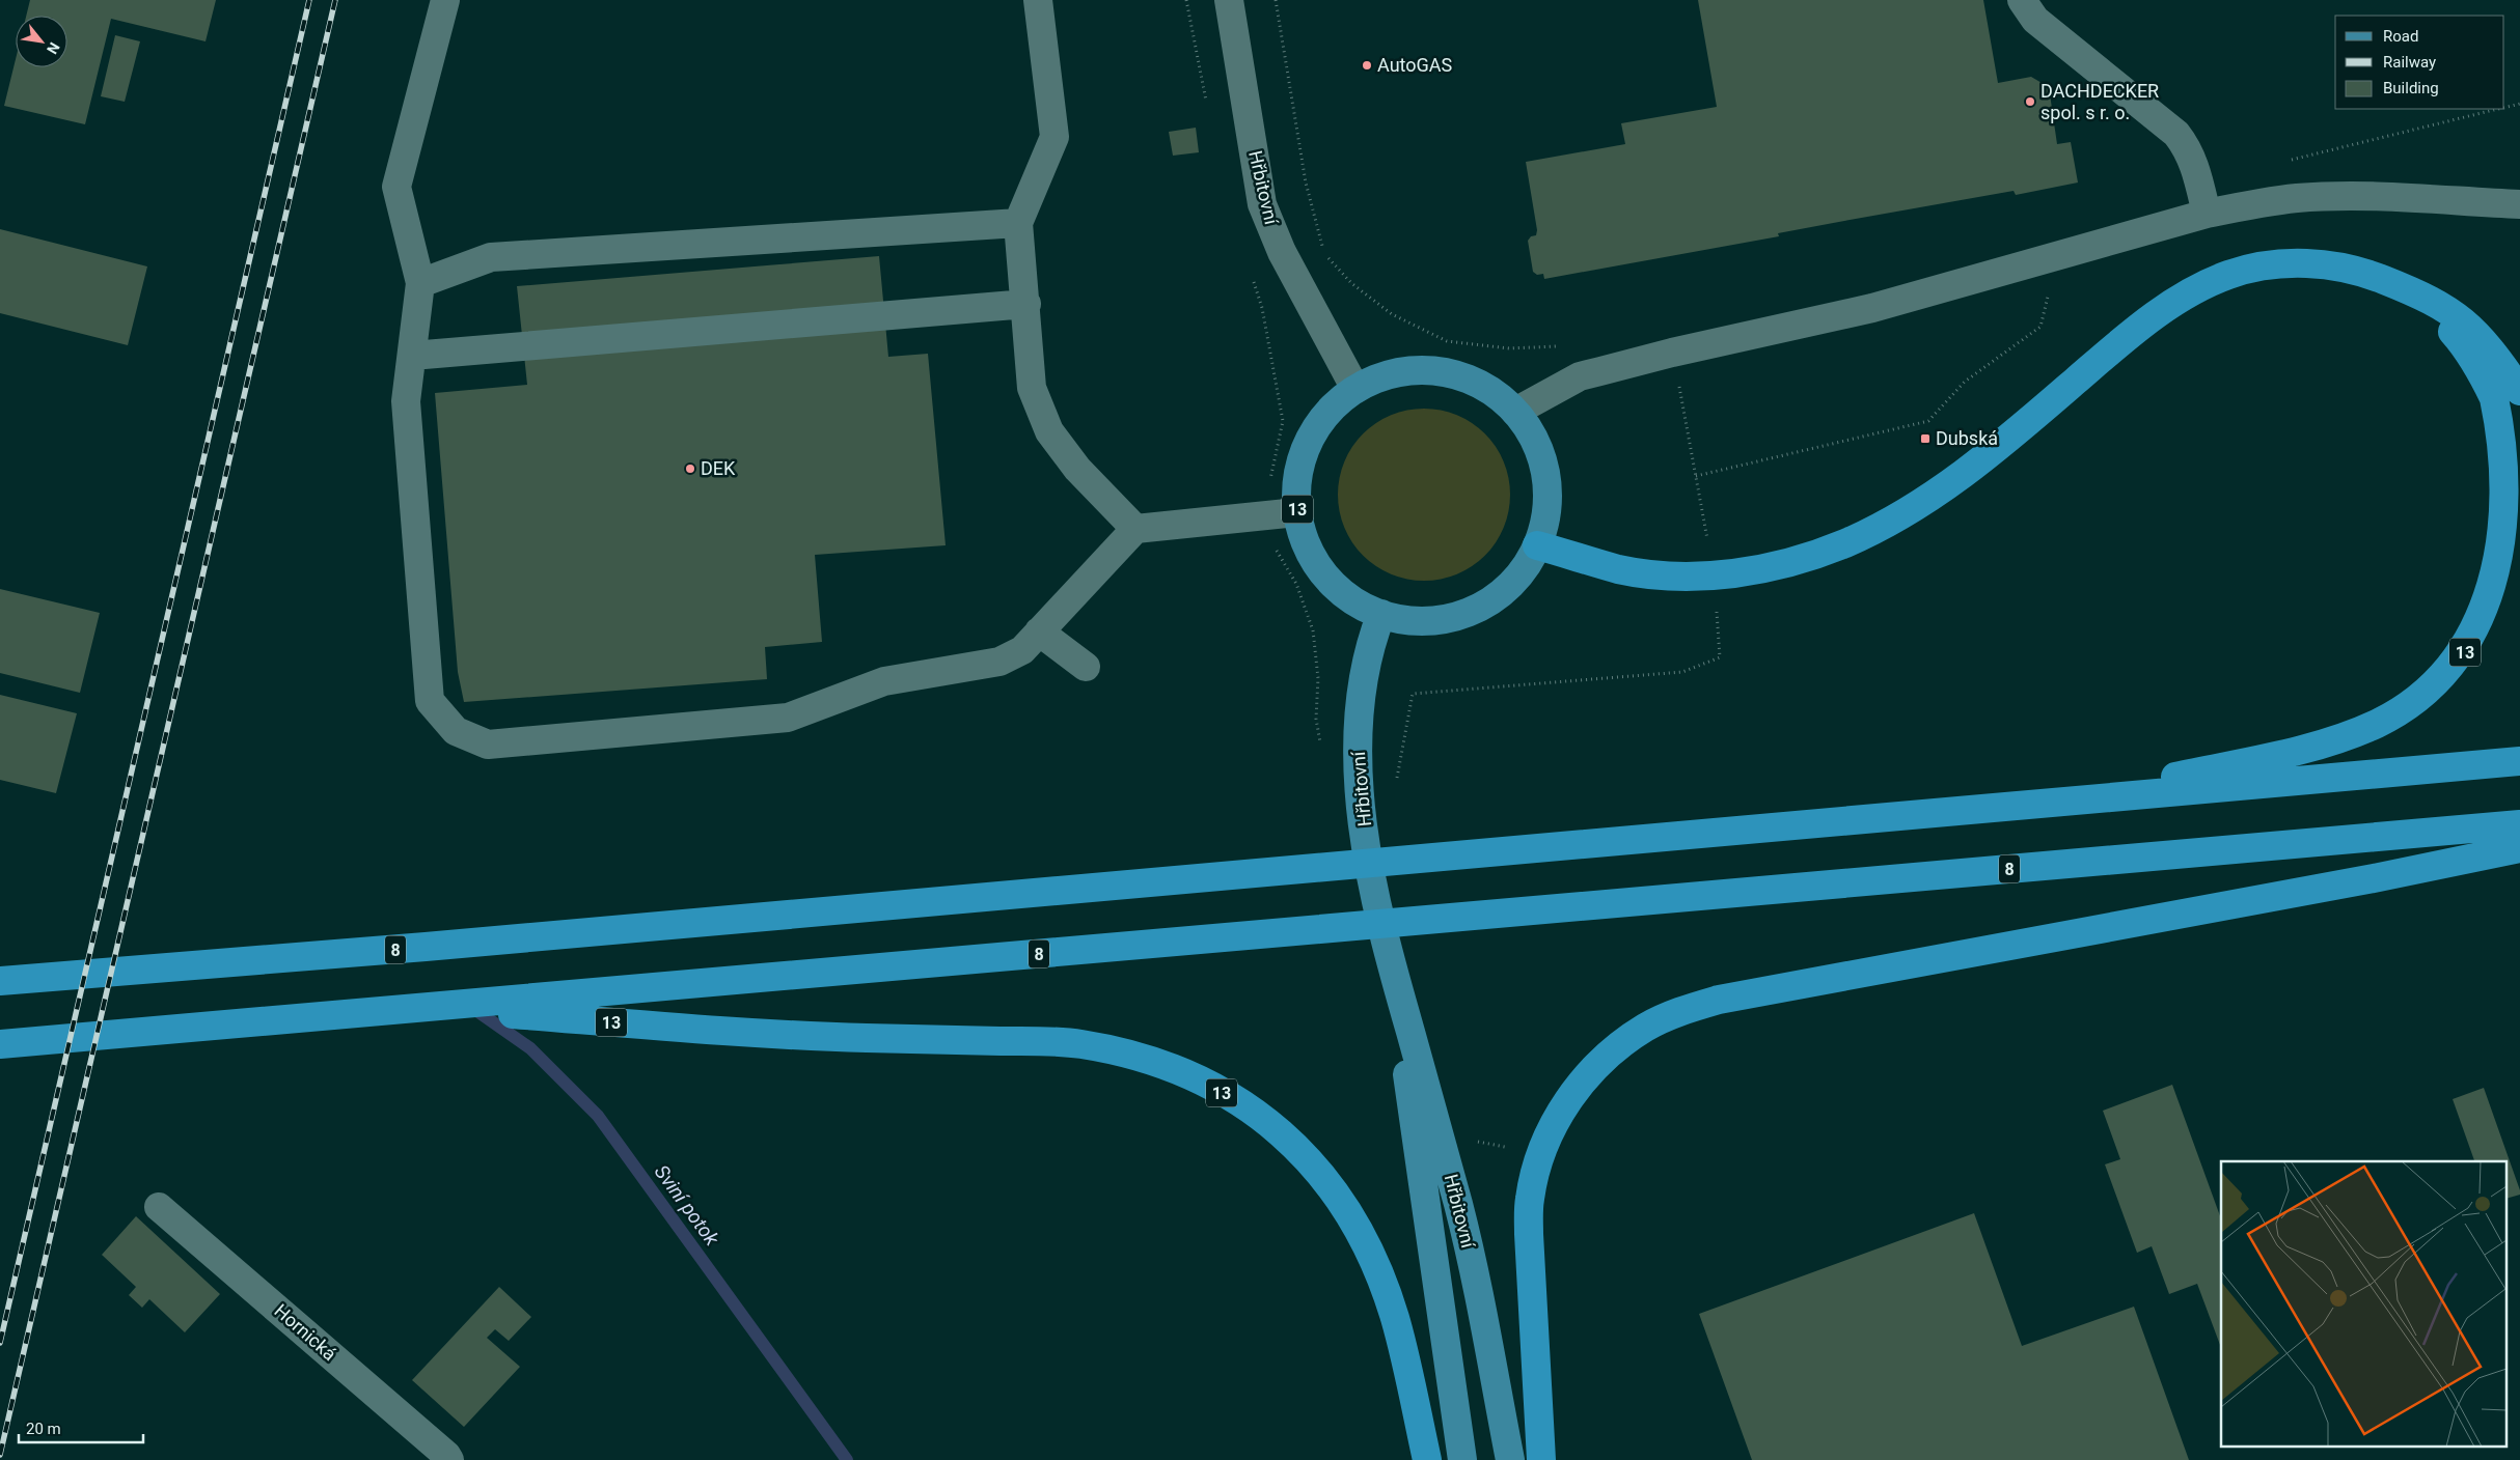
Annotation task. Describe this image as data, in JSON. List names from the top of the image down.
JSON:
{
  "streets": {
    "highway": ["13", "8"],
    "main road": ["Hřbitovní"],
    "street": ["Hornická"]
  },
  "crossings": [
    ["Hřbitovní", "13"],
    ["13", "8"]
  ],
  "water": ["Sviní potok"],
  "places": {
    "other": ["AutoGAS", "DACHDECKER spol. s r. o.", "DEK"],
    "transit": ["Dubská"]
  },
  "legend": ["Road", "Railway", "Building"],
  "scale_bar": "20 m",
  "north": "bottom right"
}
